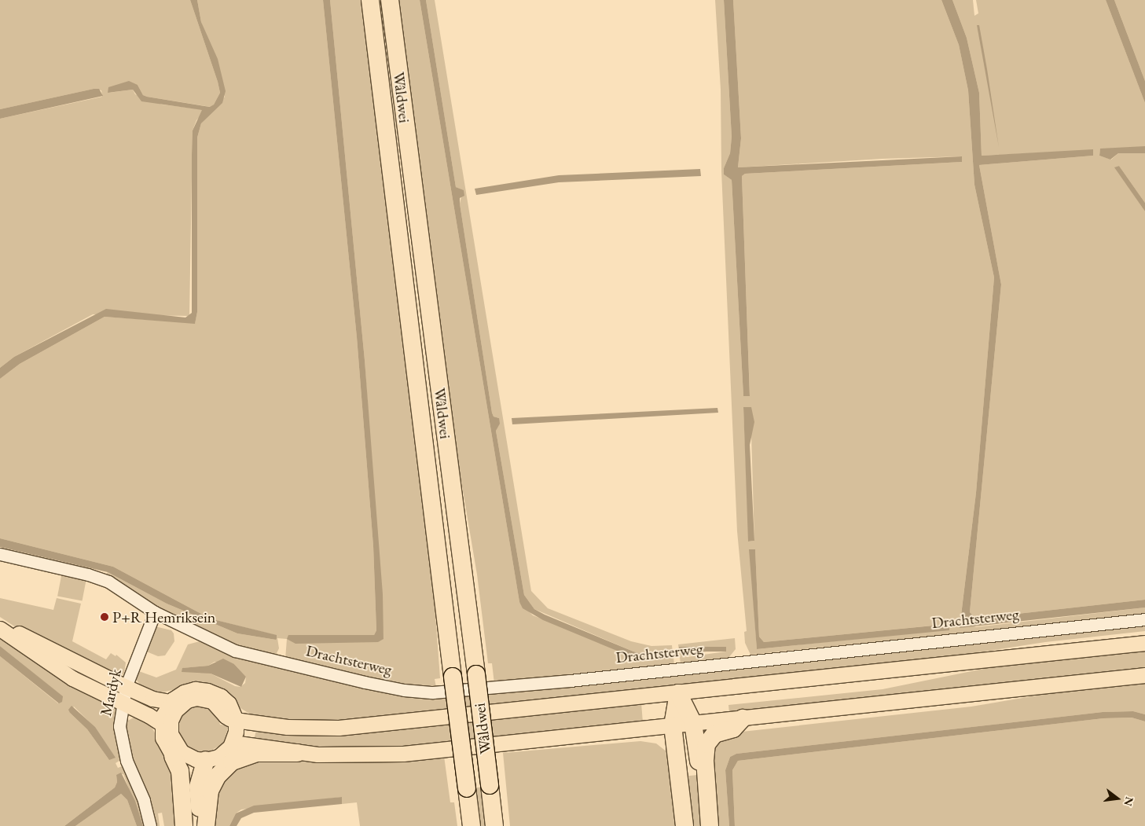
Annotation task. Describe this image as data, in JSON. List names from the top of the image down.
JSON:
{
  "streets": {
    "highway": ["Wâldwei"],
    "street": ["Drachtsterweg", "Mardyk"]
  },
  "crossings": [
    ["Drachtsterweg", "Mardyk"]
  ],
  "places": ["P+R Hemriksein"],
  "north": "right"
}
